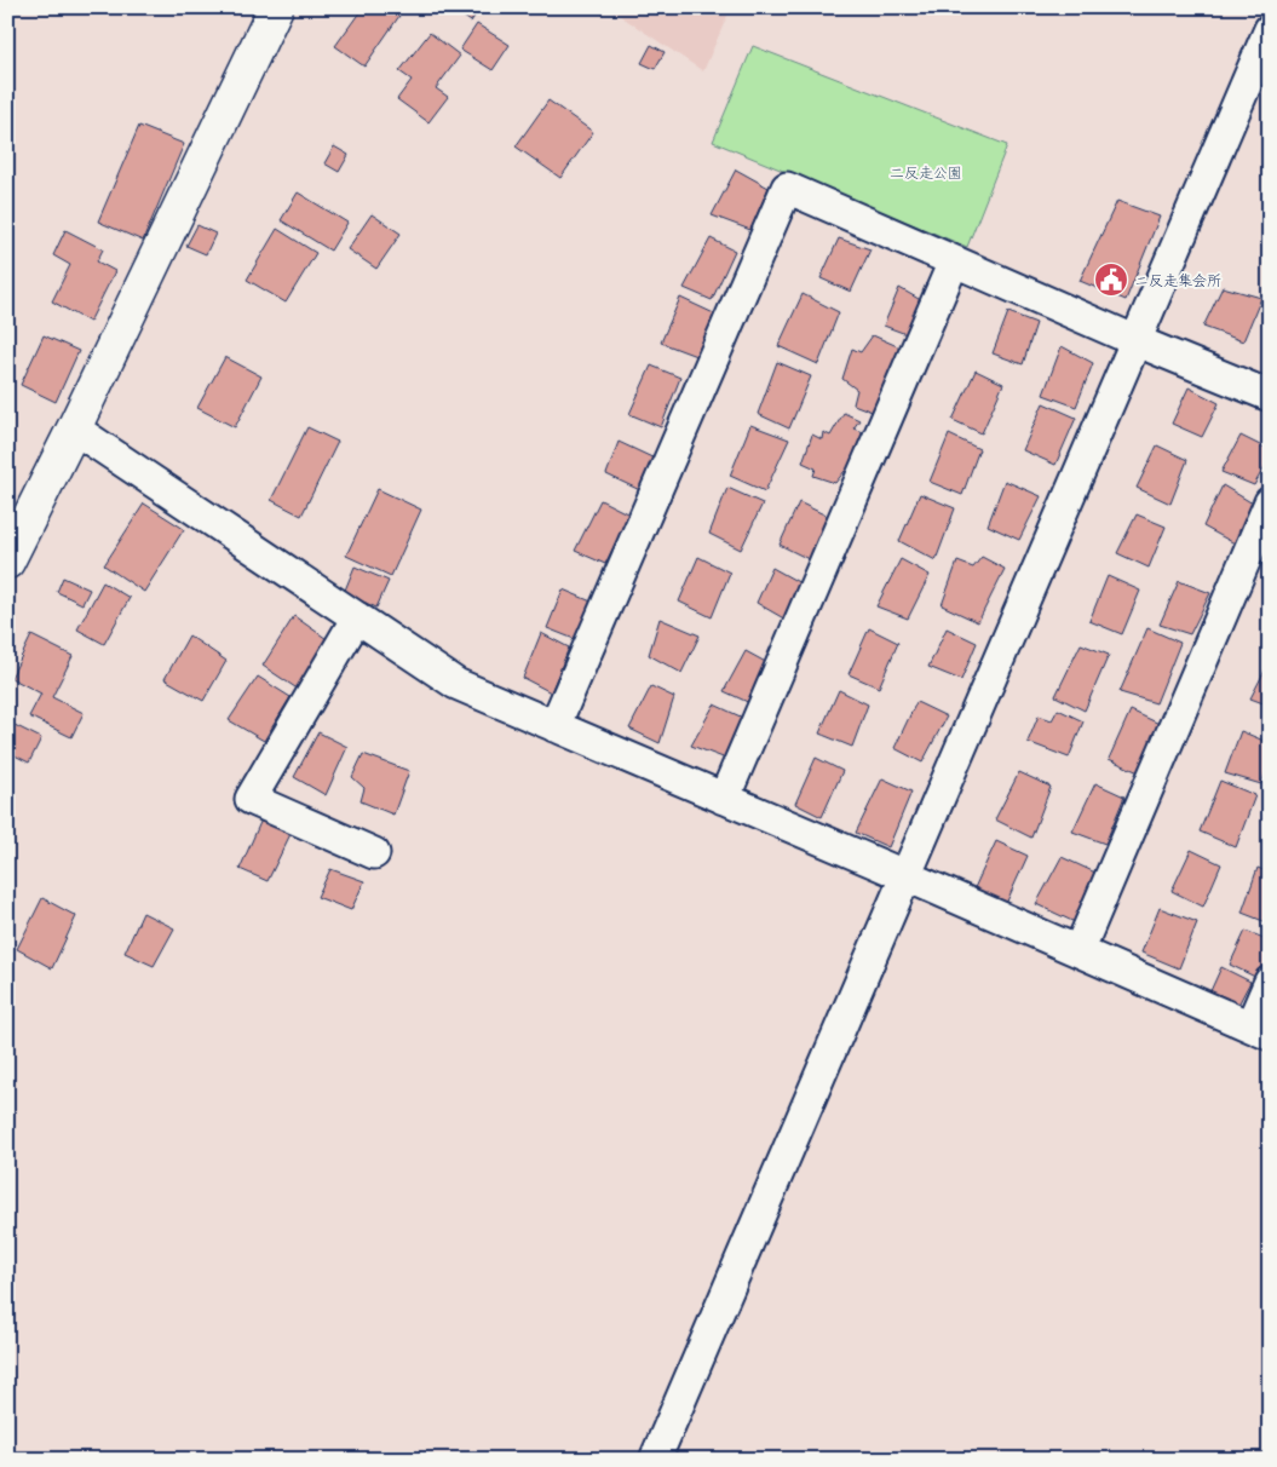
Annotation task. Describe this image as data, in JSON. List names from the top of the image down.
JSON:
{
  "parks": ["二反走公園"],
  "places": {
    "public building": ["ニ反走集会所"]
  }
}
